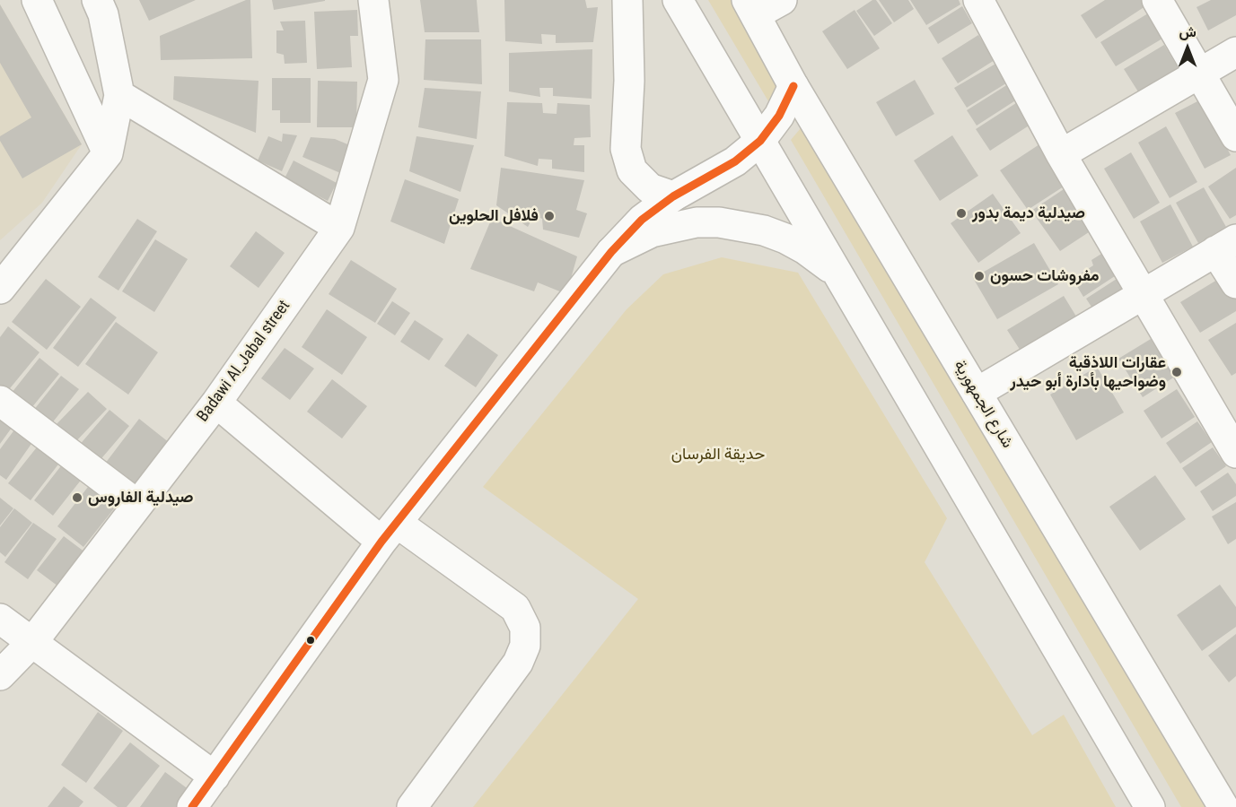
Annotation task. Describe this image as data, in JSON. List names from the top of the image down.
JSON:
{
  "streets": {
    "street": ["Badawi Al_Jabal street", "شارع الجمهورية"]
  },
  "parks": ["حديقة الفرسان"],
  "places": [
    "صيدلية ديمة بدور",
    "فلافل الحلوين",
    "مفروشات حسون",
    "عقارات اللاذقية وضواحيها بأدارة أبو حيدر",
    "صيدلية الفاروس"
  ],
  "north": "top"
}
